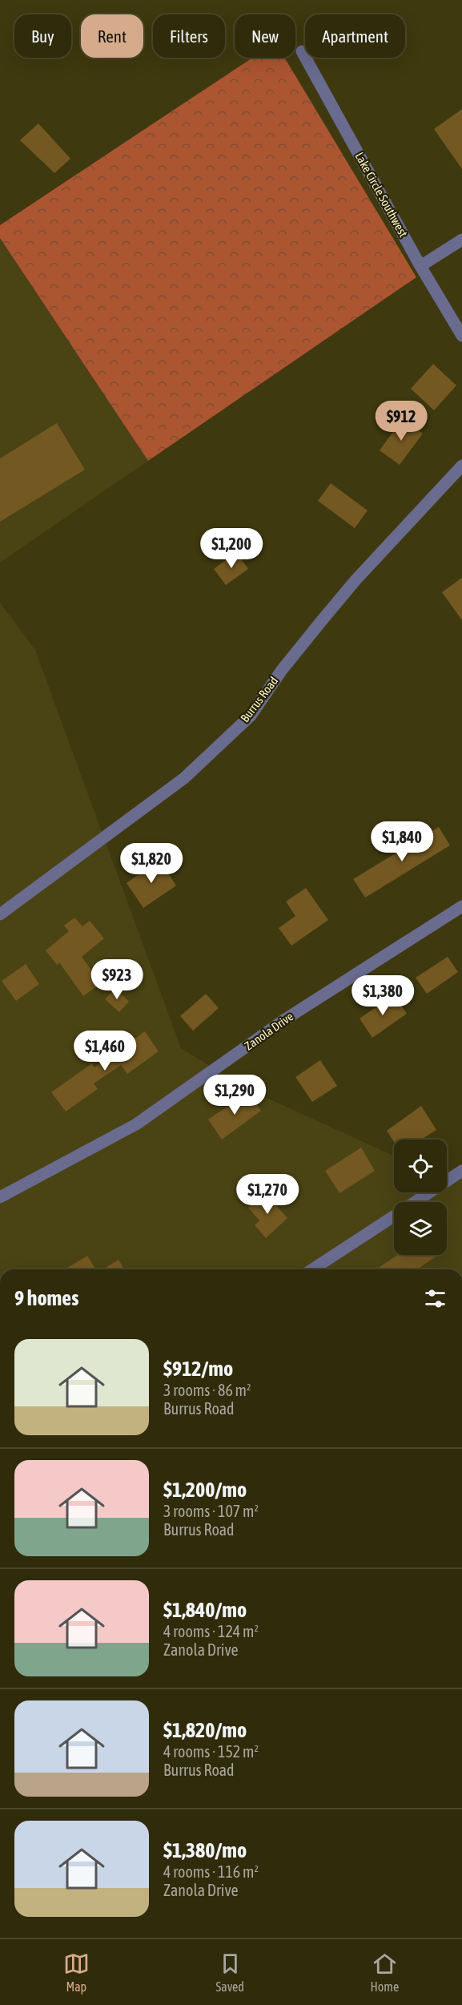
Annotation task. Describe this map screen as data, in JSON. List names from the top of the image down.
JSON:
{
  "streets": {
    "street": ["Lake Circle Southwest", "Burrus Road", "Zanola Drive"]
  },
  "page": {
    "chip": [
      "Buy",
      "Rent",
      "Filters",
      "New",
      "Apartment"
    ],
    "price": [
      "$912",
      "$1,200",
      "$1,840",
      "$1,820",
      "$923",
      "$1,380",
      "$1,460",
      "$1,290",
      "$1,270"
    ],
    "heading": "9 homes",
    "list": [
      {
        "name": "$912/mo",
        "note": "3 rooms · 86 m² · Burrus Road"
      },
      {
        "name": "$1,200/mo",
        "note": "3 rooms · 107 m² · Burrus Road"
      },
      {
        "name": "$1,840/mo",
        "note": "4 rooms · 124 m² · Zanola Drive"
      },
      {
        "name": "$1,820/mo",
        "note": "4 rooms · 152 m² · Burrus Road"
      },
      {
        "name": "$1,380/mo",
        "note": "4 rooms · 116 m² · Zanola Drive"
      }
    ],
    "tabs": ["Map", "Saved", "Home"]
  }
}
